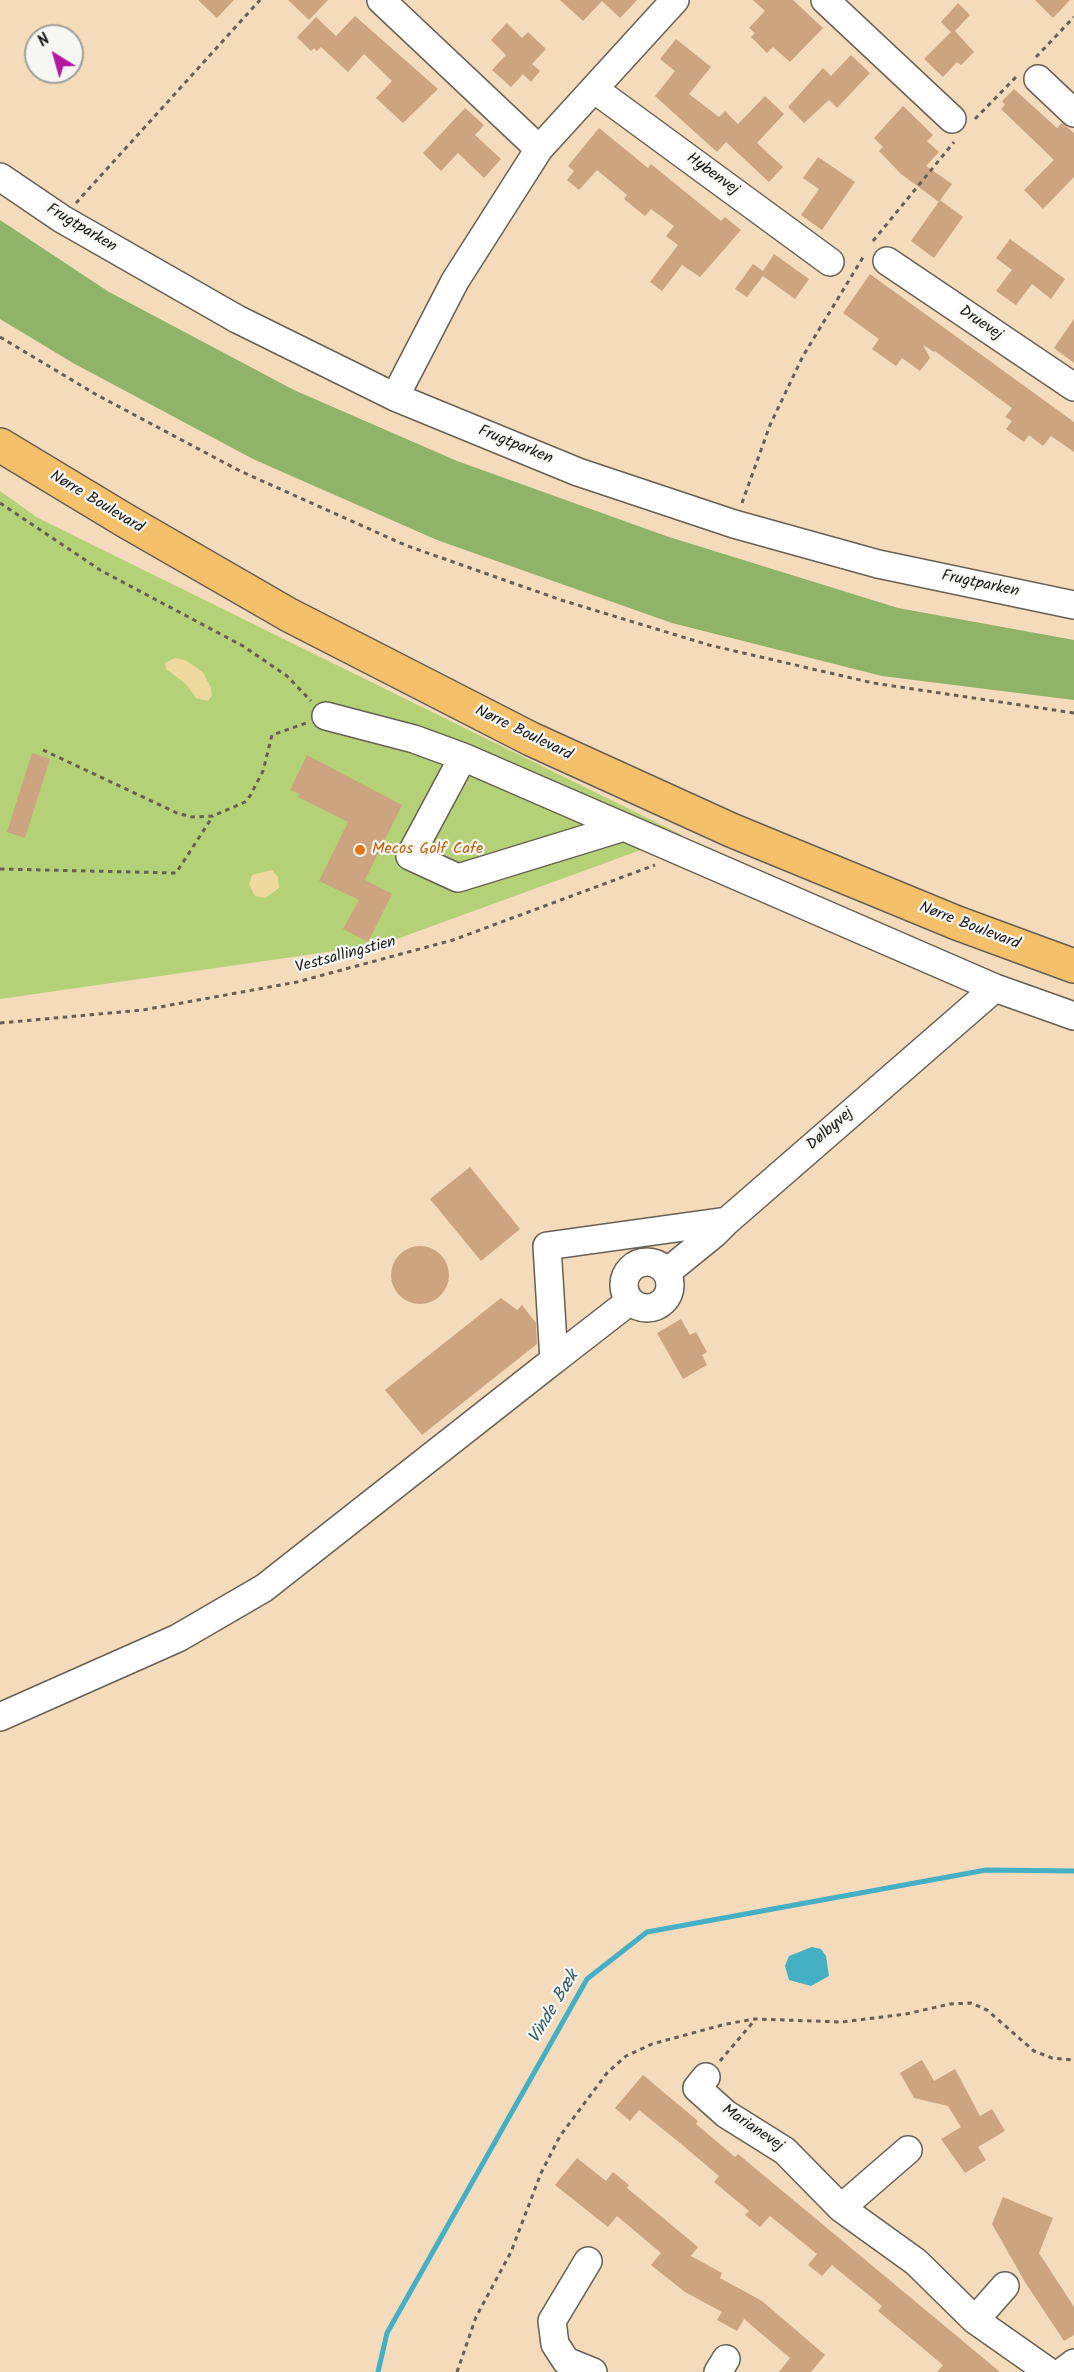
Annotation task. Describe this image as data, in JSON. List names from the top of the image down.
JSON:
{
  "streets": {
    "highway": ["Nørre Boulevard"],
    "street": [
      "Hybenvej",
      "Frugtparken",
      "Druevej",
      "Dølbyvej",
      "Marianevej"
    ],
    "path": ["Vestsallingstien"]
  },
  "water": ["Vinde Bæk"],
  "places": ["Mecos Golf Cafe"],
  "north": "top left"
}
